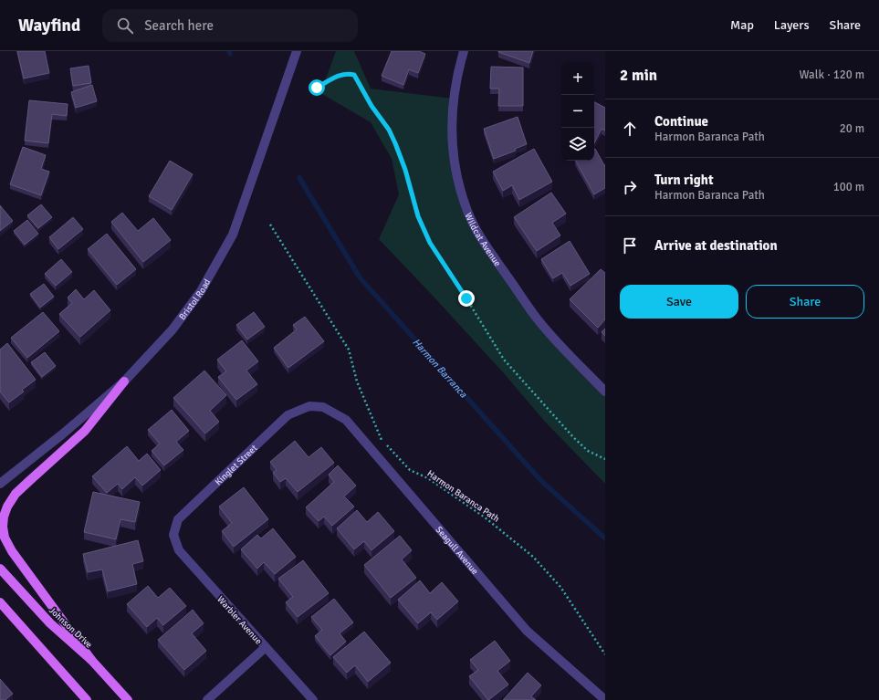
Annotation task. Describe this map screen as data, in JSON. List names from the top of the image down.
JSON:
{
  "streets": {
    "main road": ["Johnson Drive"],
    "street": [
      "Wildcat Avenue",
      "Bristol Road",
      "Kinglet Street",
      "Seagull Avenue",
      "Warbler Avenue"
    ],
    "path": ["Harmon Baranca Path"]
  },
  "crossings": [
    ["Kinglet Street", "Seagull Avenue"],
    ["Kinglet Street", "Warbler Avenue"]
  ],
  "water": ["Harmon Barranca"],
  "page": {
    "header": "Wayfind",
    "search": "Search here",
    "nav": ["Map", "Layers", "Share"],
    "heading": ["2 min", "Walk · 120 m"],
    "map_buttons": ["+", "−"],
    "list": [
      ["Continue", "Harmon Baranca Path", "20 m"],
      ["Turn right", "Harmon Baranca Path", "100 m"],
      "Arrive at destination"
    ],
    "buttons": ["Save", "Share"]
  }
}
